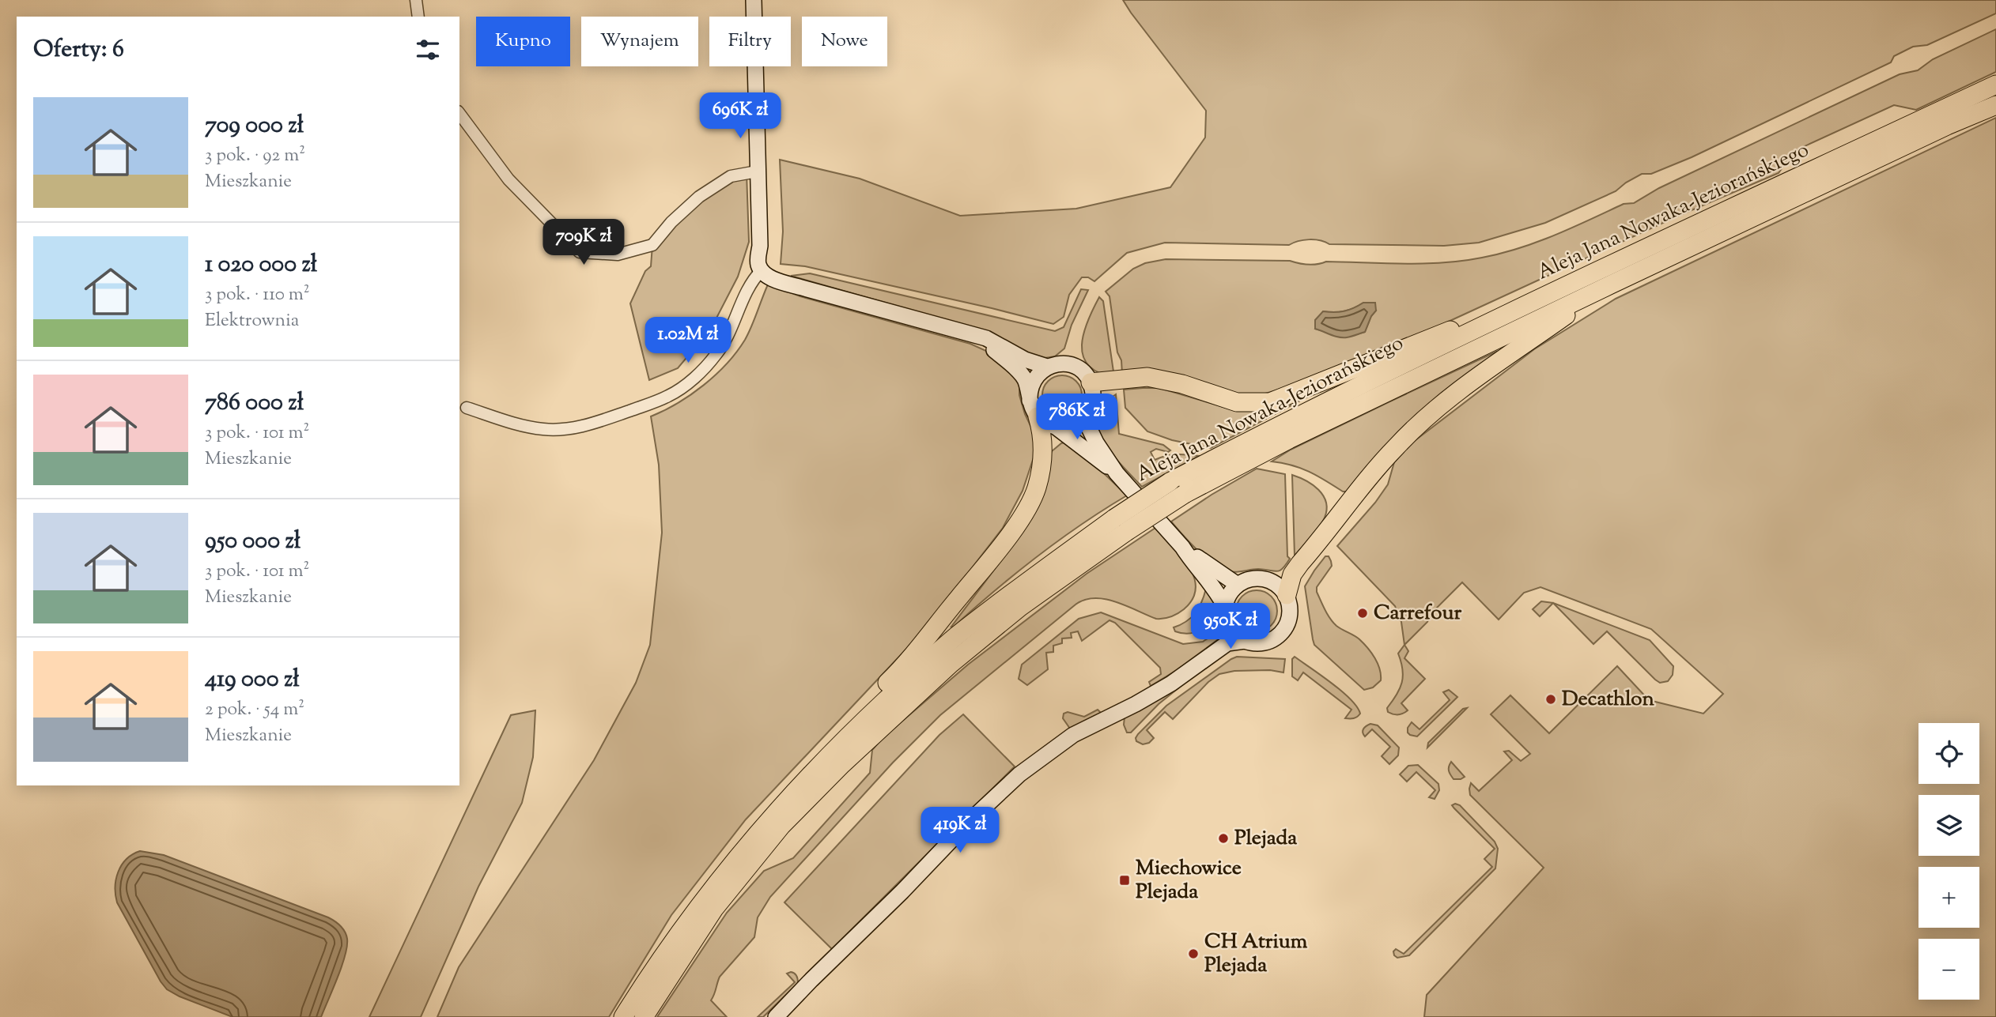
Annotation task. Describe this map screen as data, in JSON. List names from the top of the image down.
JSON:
{
  "streets": {
    "main road": ["Aleja Jana Nowaka-Jeziorańskiego"]
  },
  "places": {
    "other": [
      "Carrefour",
      "Decathlon",
      "Plejada",
      "CH Atrium Plejada"
    ],
    "transit": ["Miechowice Plejada"]
  },
  "page": {
    "chip": [
      "Kupno",
      "Wynajem",
      "Filtry",
      "Nowe"
    ],
    "heading": "Oferty: 6",
    "list": [
      {
        "name": "709 000 zł",
        "note": "3 pok. · 92 m² · Mieszkanie"
      },
      {
        "name": "1 020 000 zł",
        "note": "3 pok. · 110 m² · Elektrownia"
      },
      {
        "name": "786 000 zł",
        "note": "3 pok. · 101 m² · Mieszkanie"
      },
      {
        "name": "950 000 zł",
        "note": "3 pok. · 101 m² · Mieszkanie"
      },
      {
        "name": "419 000 zł",
        "note": "2 pok. · 54 m² · Mieszkanie"
      }
    ],
    "price": [
      "696K zł",
      "709K zł",
      "1.02M zł",
      "786K zł",
      "950K zł",
      "419K zł"
    ],
    "map_buttons": ["+", "−"]
  }
}
